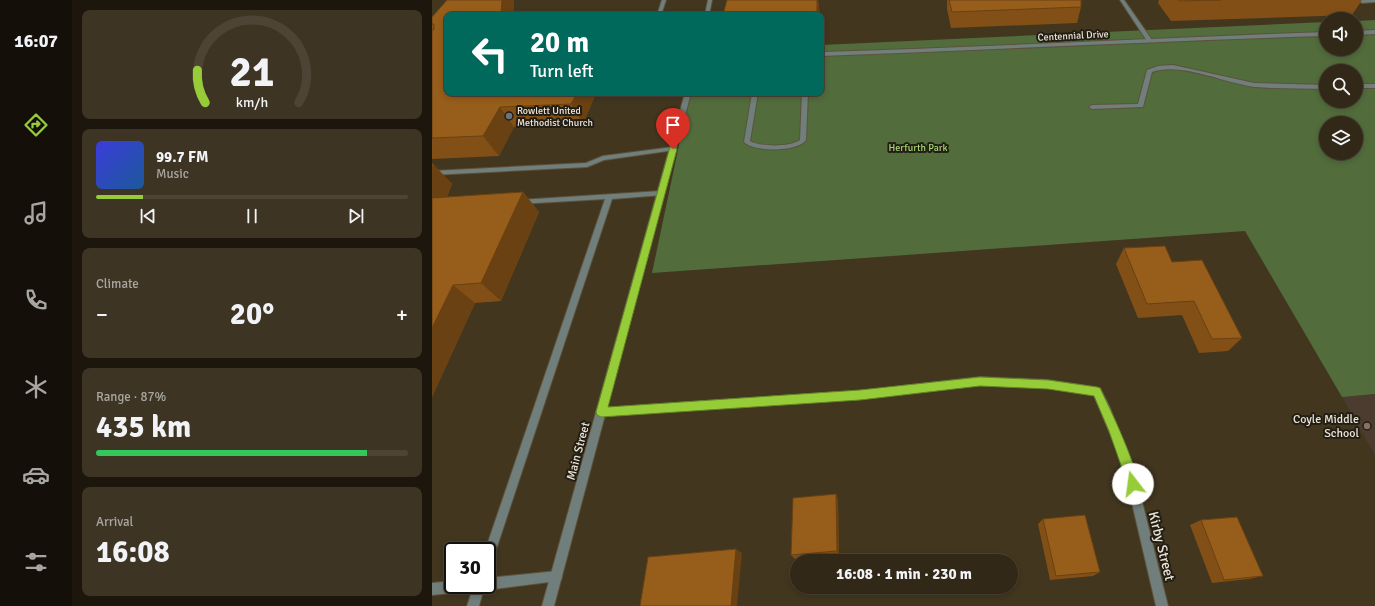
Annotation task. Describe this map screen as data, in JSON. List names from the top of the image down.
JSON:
{
  "streets": {
    "street": ["Centennial Drive", "Main Street", "Kirby Street"]
  },
  "crossings": [
    ["Main Street", "Kirby Street"]
  ],
  "parks": ["Herfurth Park"],
  "places": ["Rowlett United Methodist Church", "Coyle Middle School"],
  "page": {
    "tabs": "16:07",
    "turn": ["20 m", "Turn left"],
    "song": ["99.7 FM", "Music"],
    "tile": [
      "Climate",
      ["Range · 87%", "435 km"],
      ["Arrival", "16:08"]
    ],
    "heat": ["−", "20°", "+"],
    "limit": "30",
    "trip": "16:08 · 1 min · 230 m",
    "gauge": ["21", "km/h"]
  }
}
